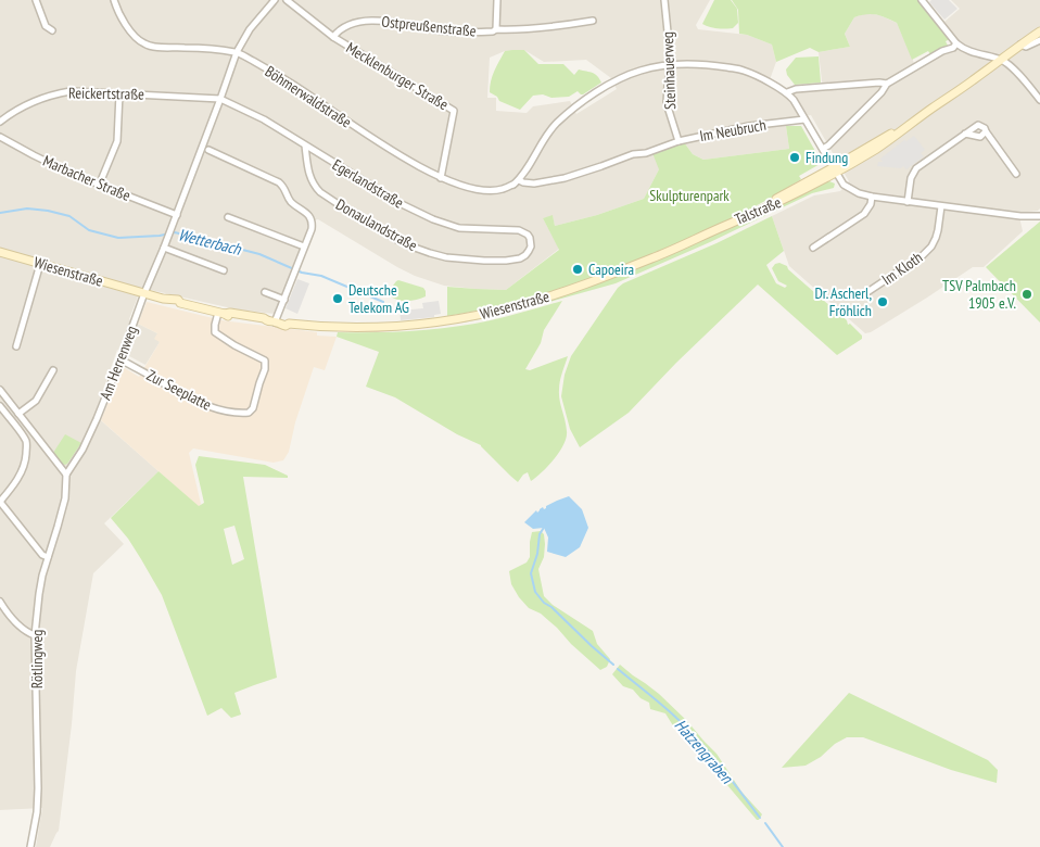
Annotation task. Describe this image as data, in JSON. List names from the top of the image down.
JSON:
{
  "streets": {
    "main road": ["Talstraße", "Wiesenstraße"],
    "street": [
      "Ostpreußenstraße",
      "Steinhauerweg",
      "Mecklenburger Straße",
      "Reickertstraße",
      "Böhmerwaldstraße",
      "Im Neubruch",
      "Marbacher Straße",
      "Egerlandstraße",
      "Donaulandstraße",
      "Im Kloth",
      "Am Herrenweg",
      "Zur Seeplatte",
      "Rötlingweg"
    ]
  },
  "crossings": [
    ["Ostpreußenstraße", "Mecklenburger Straße"],
    ["Steinhauerweg", "Im Neubruch"],
    ["Mecklenburger Straße", "Böhmerwaldstraße"],
    ["Reickertstraße", "Egerlandstraße"],
    ["Reickertstraße", "Am Herrenweg"],
    ["Böhmerwaldstraße", "Im Neubruch"],
    ["Böhmerwaldstraße", "Am Herrenweg"],
    ["Marbacher Straße", "Am Herrenweg"],
    ["Egerlandstraße", "Donaulandstraße"],
    ["Egerlandstraße", "Am Herrenweg"],
    ["Talstraße", "Wiesenstraße"],
    ["Wiesenstraße", "Am Herrenweg"],
    ["Wiesenstraße", "Zur Seeplatte"],
    ["Am Herrenweg", "Zur Seeplatte"],
    ["Am Herrenweg", "Rötlingweg"]
  ],
  "water": ["Wetterbach", "Hatzengraben"],
  "parks": ["Skulpturenpark"],
  "places": [
    "Findung",
    "Capoeira",
    "TSV Palmbach 1905 e.V.",
    "Deutsche Telekom AG",
    "Dr. Ascherl, Fröhlich"
  ]
}
